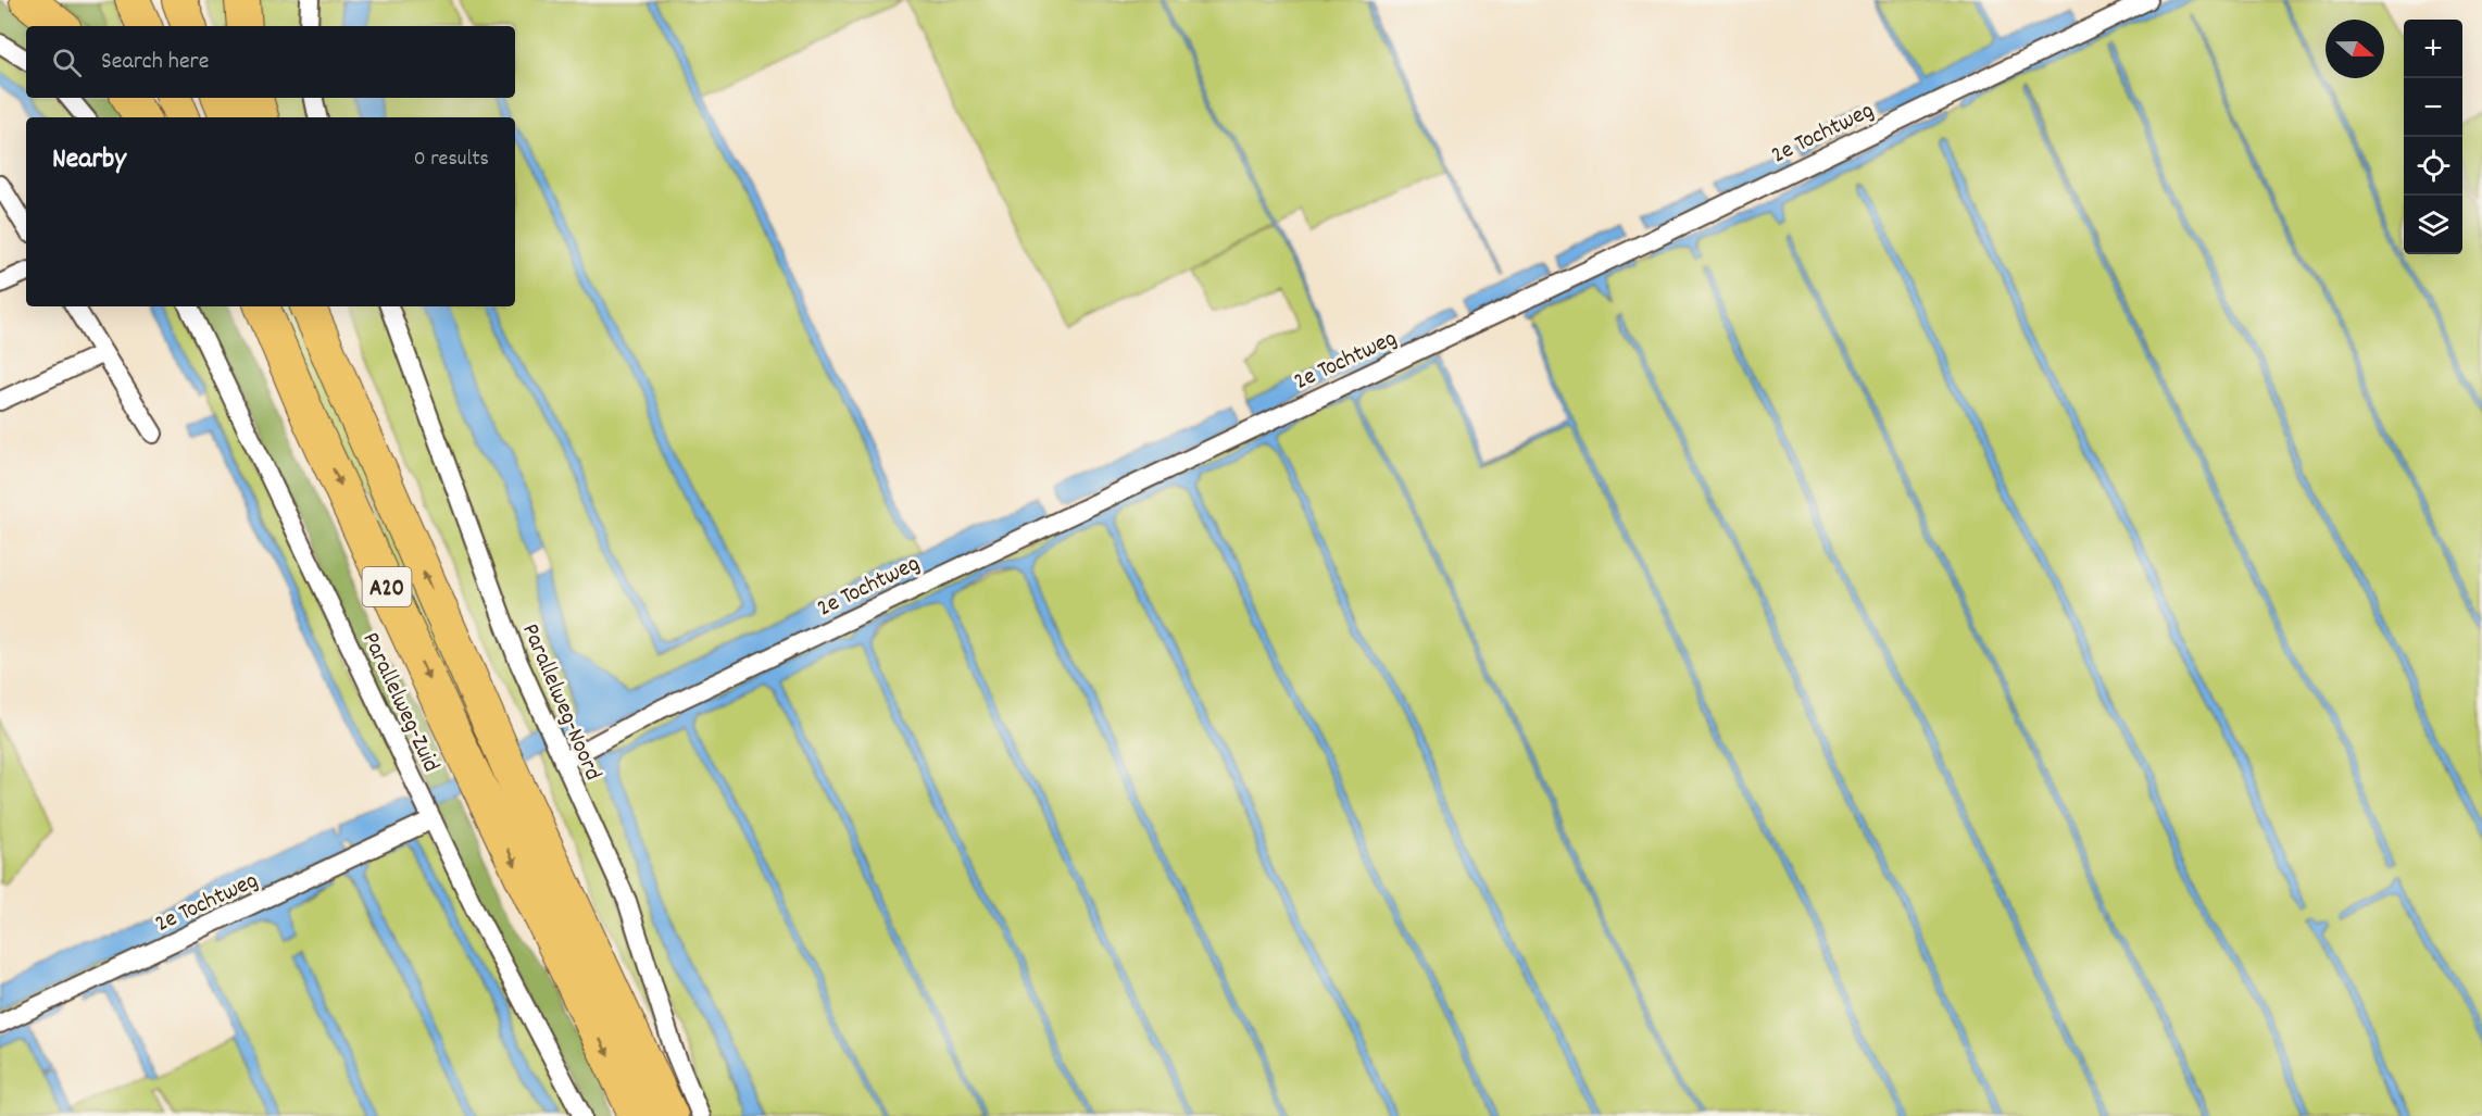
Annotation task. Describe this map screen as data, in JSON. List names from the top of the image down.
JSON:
{
  "streets": {
    "highway": ["A20"],
    "street": ["2e Tochtweg", "Parallelweg-Zuid", "Parallelweg-Noord"]
  },
  "crossings": [
    ["2e Tochtweg", "Parallelweg-Zuid"],
    ["2e Tochtweg", "Parallelweg-Noord"]
  ],
  "north": "right",
  "page": {
    "map_buttons": ["+", "−"],
    "search": "Search here",
    "heading": ["Nearby", "0 results"]
  }
}
